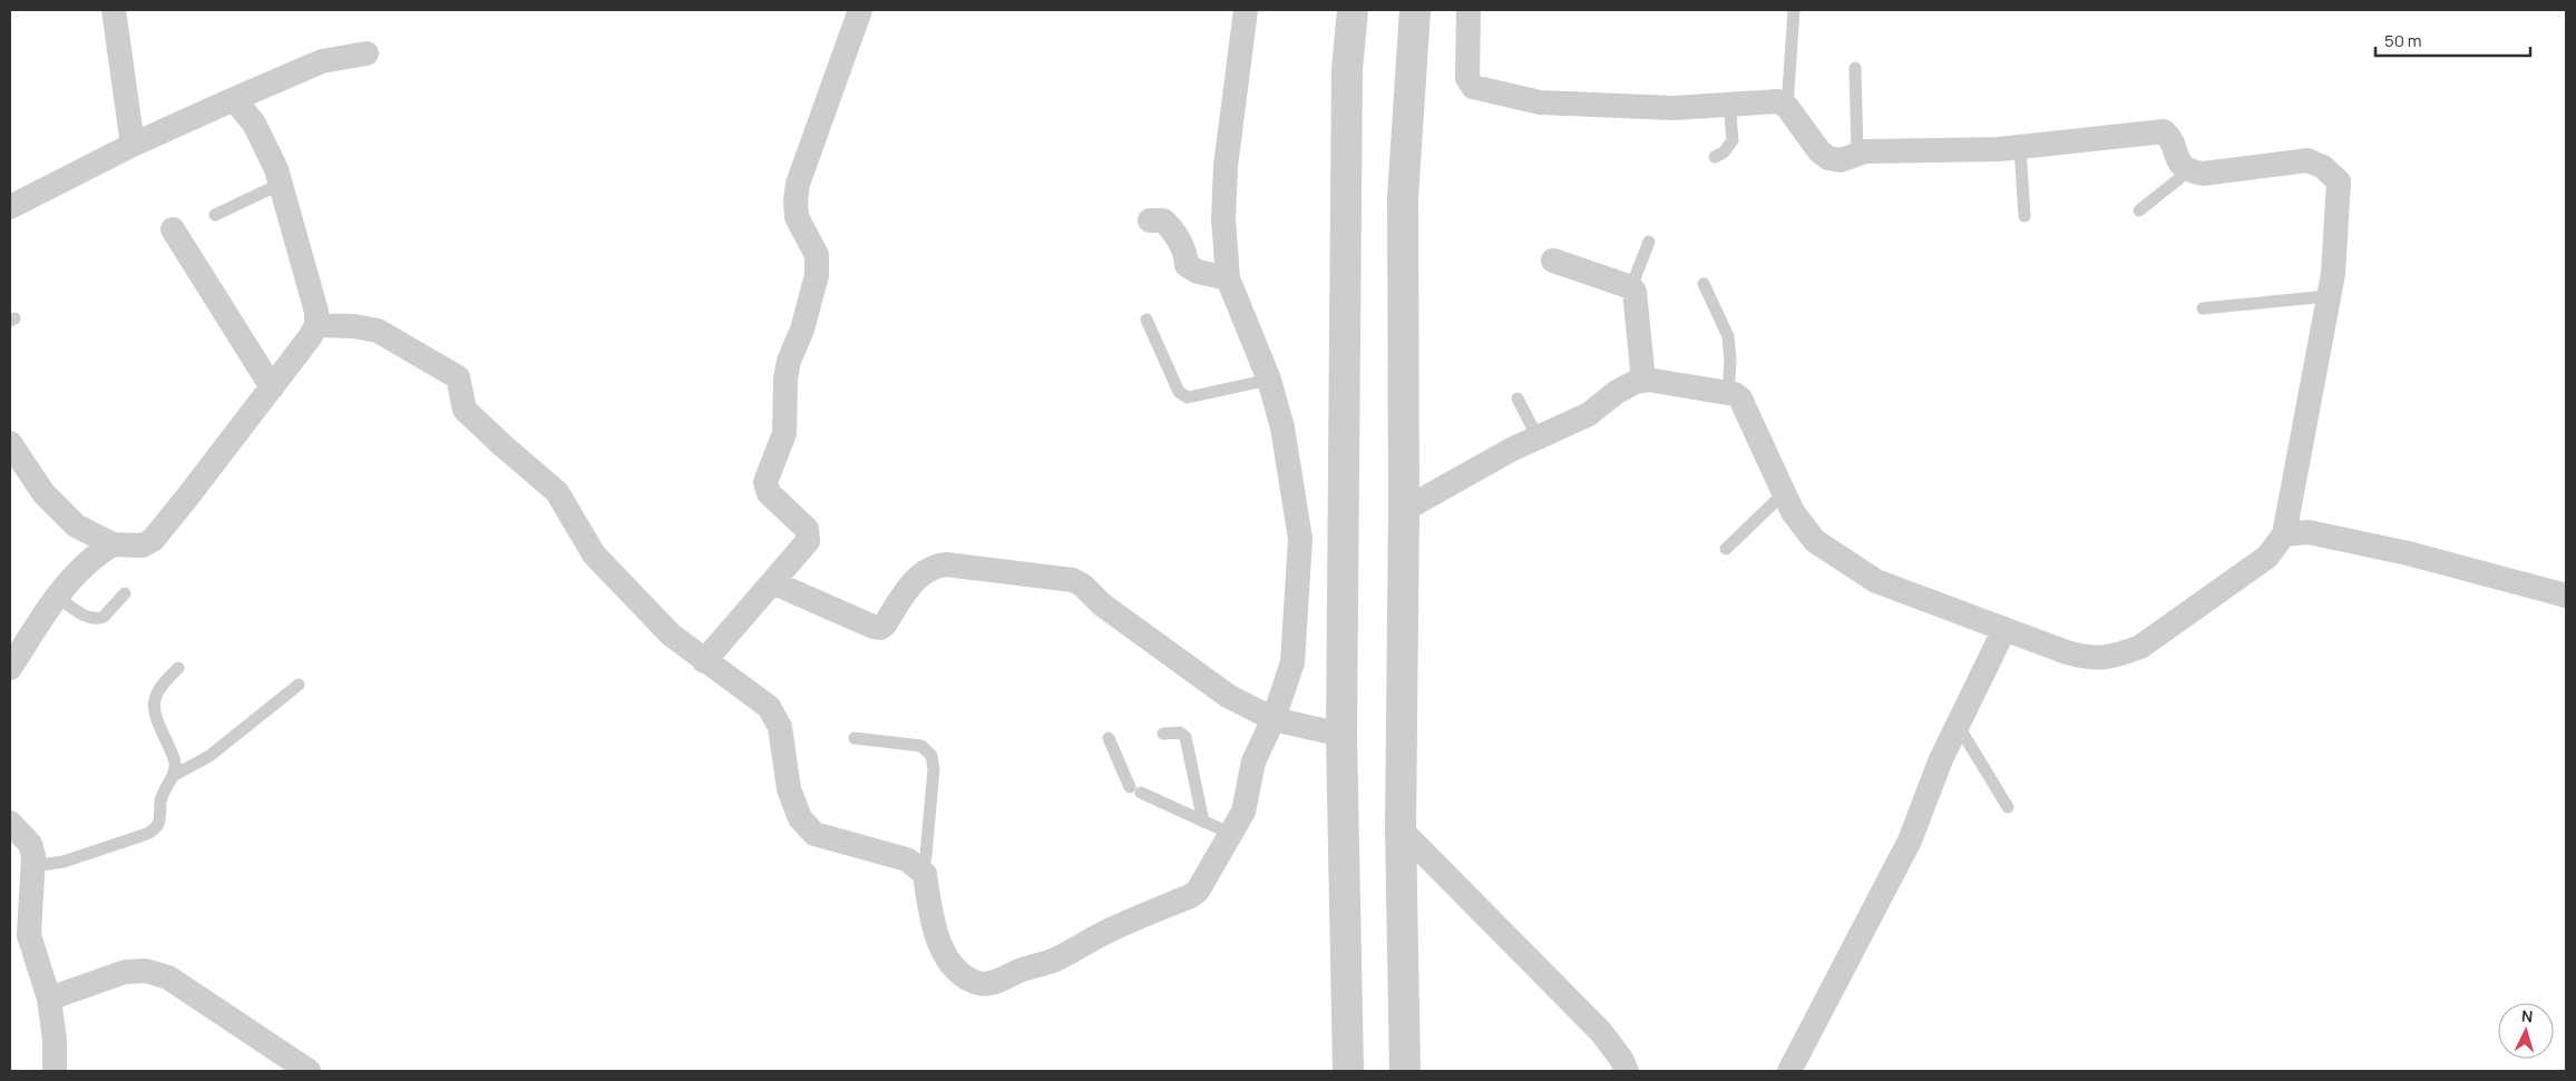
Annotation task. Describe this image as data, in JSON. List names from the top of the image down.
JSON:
{
  "scale_bar": "50 m",
  "north": "top"
}
